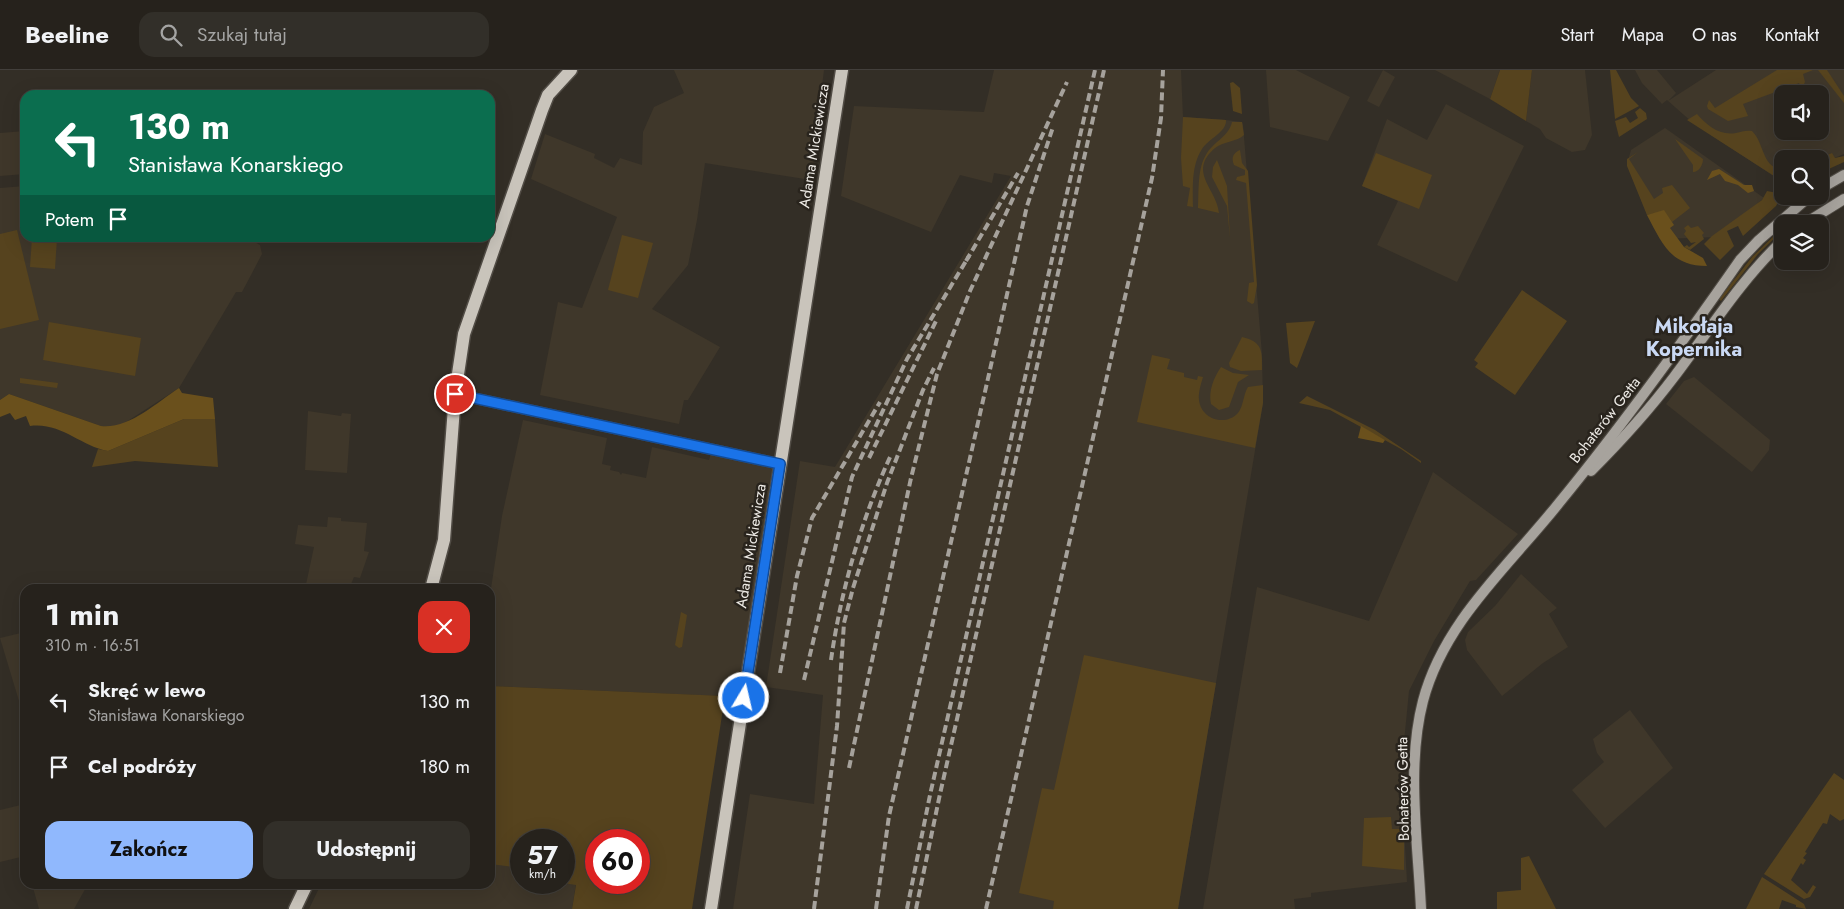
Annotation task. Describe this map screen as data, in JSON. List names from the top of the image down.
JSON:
{
  "streets": {
    "main road": ["Adama Mickiewicza", "Bohaterów Getta"]
  },
  "districts": ["Mikołaja Kopernika"],
  "page": {
    "header": "Beeline",
    "search": "Szukaj tutaj",
    "nav": [
      "Start",
      "Mapa",
      "O nas",
      "Kontakt"
    ],
    "turn": ["130 m", "Stanisława Konarskiego"],
    "then": "Potem",
    "heading": ["1 min", "310 m · 16:51"],
    "list": [
      {
        "name": "Skręć w lewo",
        "note": "Stanisława Konarskiego",
        "value": "130 m"
      },
      {
        "name": "Cel podróży",
        "value": "180 m"
      }
    ],
    "buttons": ["Zakończ", "Udostępnij"],
    "speed": "57 km/h",
    "limit": "60"
  }
}
